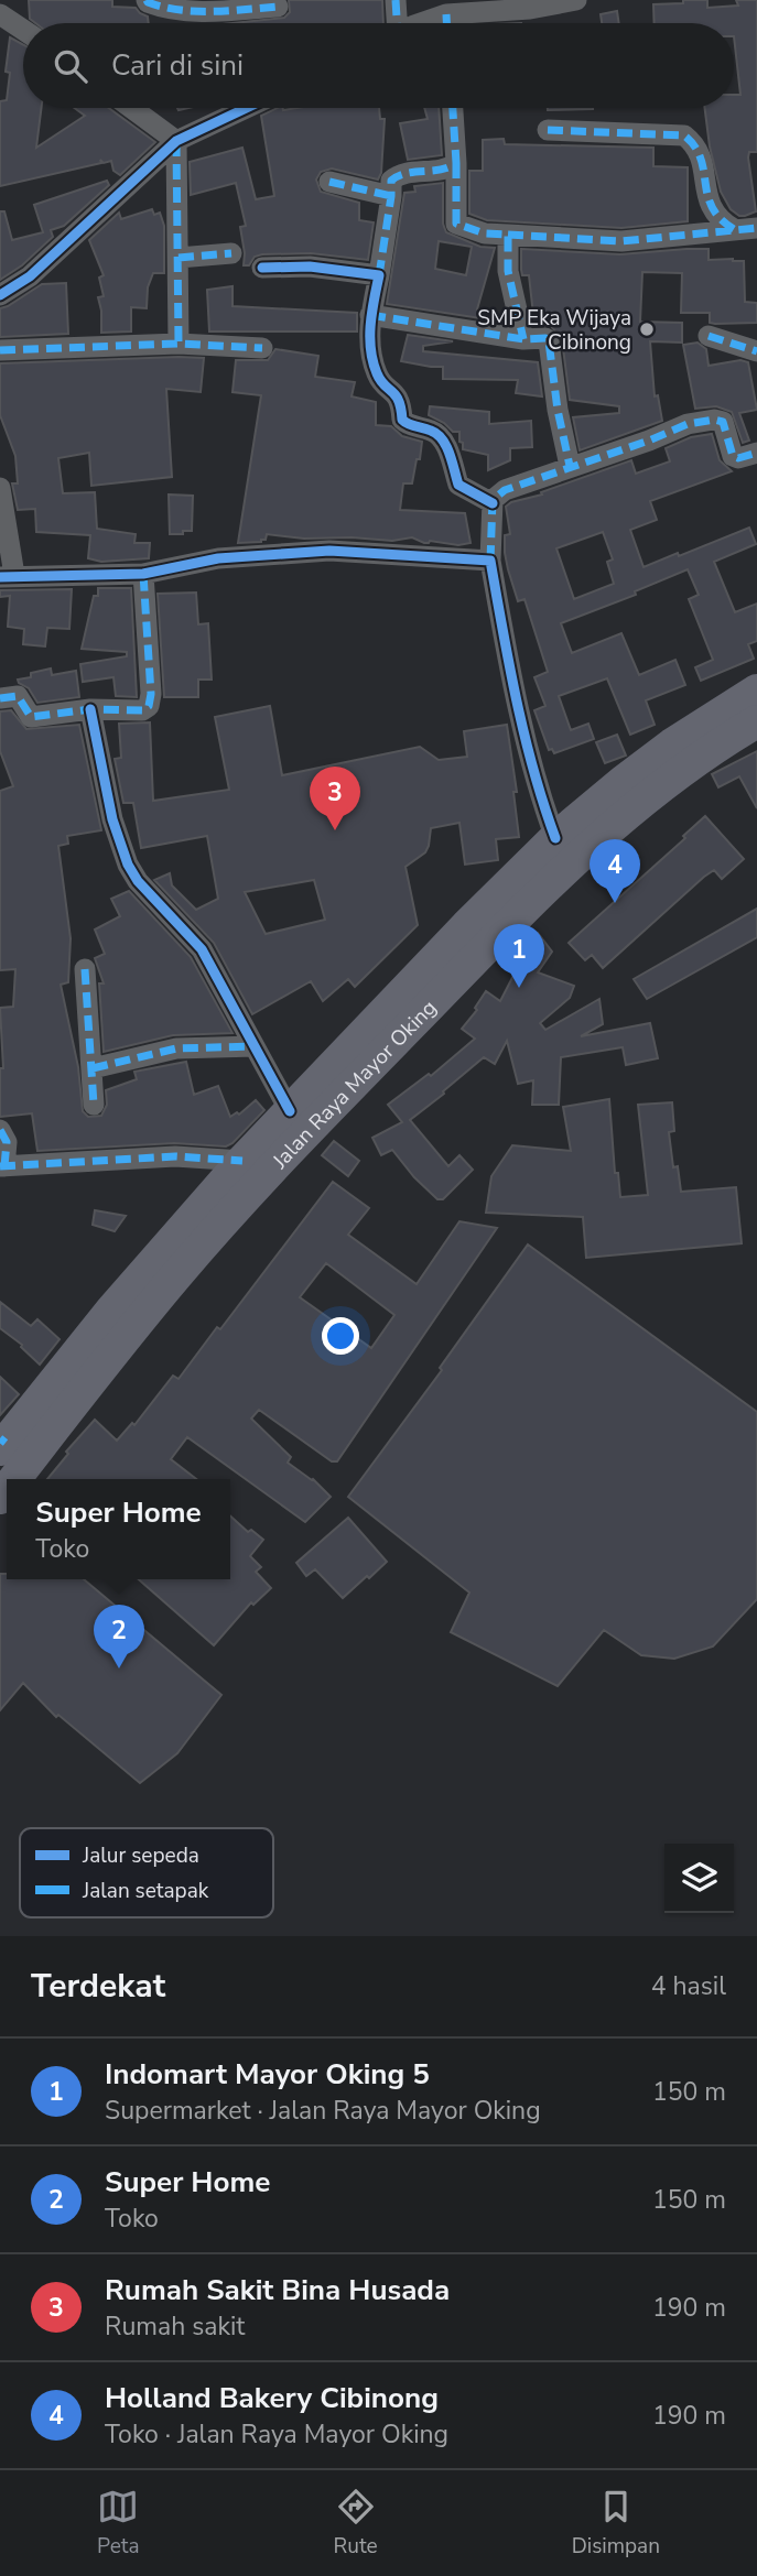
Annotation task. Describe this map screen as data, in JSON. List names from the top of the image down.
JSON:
{
  "streets": {
    "main road": ["Jalan Raya Mayor Oking"]
  },
  "places": ["SMP Eka Wijaya Cibinong"],
  "legend": ["Jalur sepeda", "Jalan setapak"],
  "page": {
    "search": "Cari di sini",
    "pins": [
      "3",
      "4",
      "1",
      "2"
    ],
    "popup": ["Super Home", "Toko"],
    "heading": ["Terdekat", "4 hasil"],
    "list": [
      {
        "mark": "1",
        "name": "Indomart Mayor Oking 5",
        "note": "Supermarket · Jalan Raya Mayor Oking",
        "value": "150 m"
      },
      {
        "mark": "2",
        "name": "Super Home",
        "note": "Toko",
        "value": "150 m"
      },
      {
        "mark": "3",
        "name": "Rumah Sakit Bina Husada",
        "note": "Rumah sakit",
        "value": "190 m"
      },
      {
        "mark": "4",
        "name": "Holland Bakery Cibinong",
        "note": "Toko · Jalan Raya Mayor Oking",
        "value": "190 m"
      }
    ],
    "nav": ["Peta", "Rute", "Disimpan"]
  }
}
